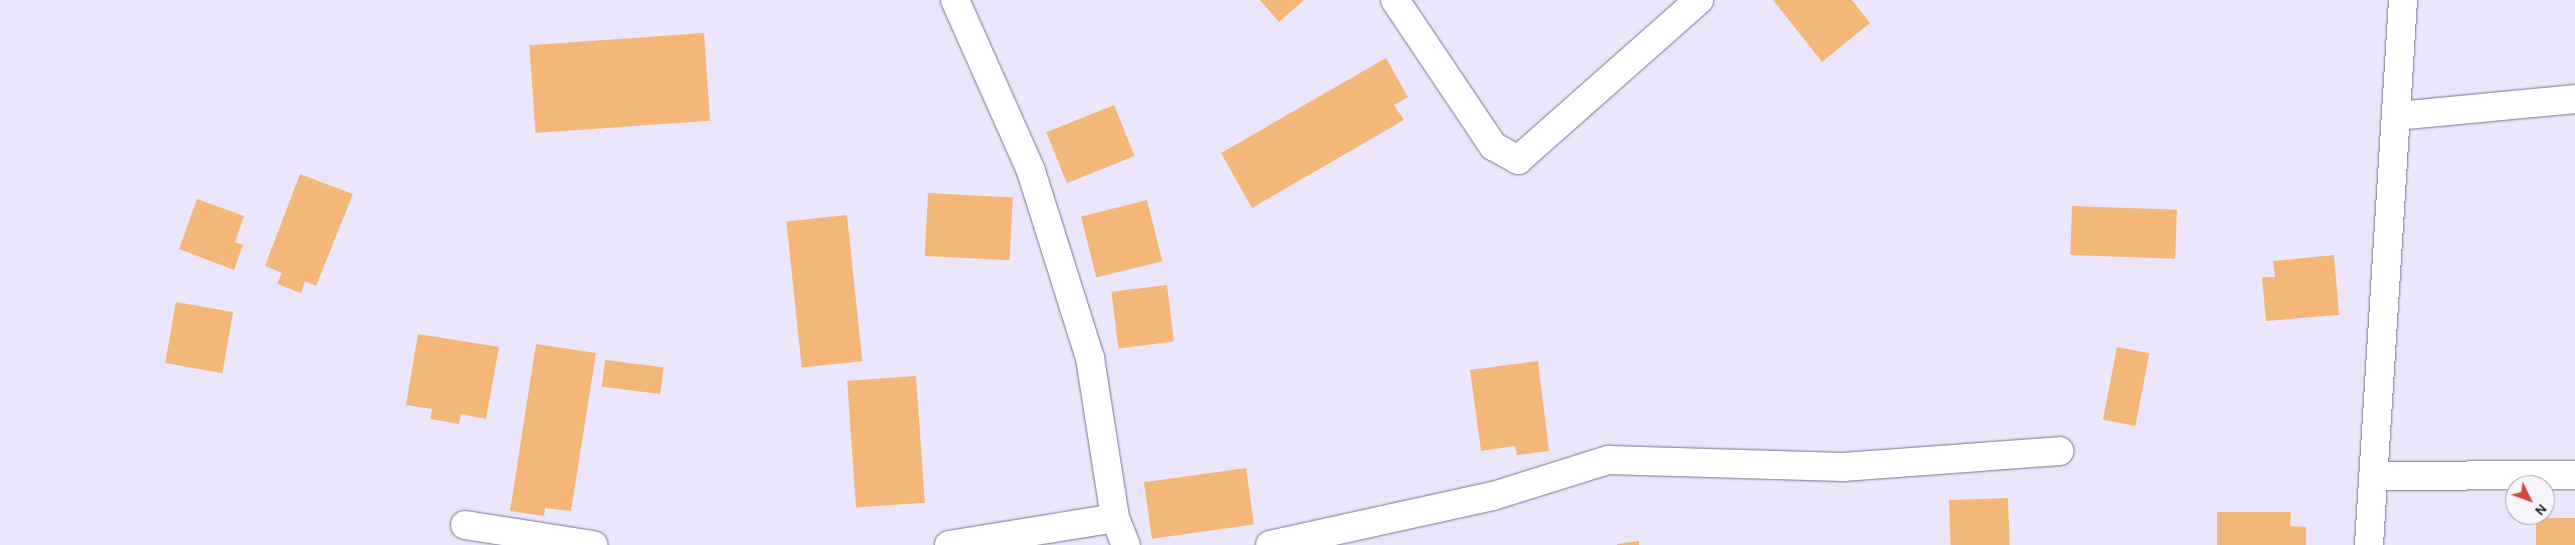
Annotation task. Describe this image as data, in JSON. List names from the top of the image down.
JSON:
{
  "north": "bottom right"
}
